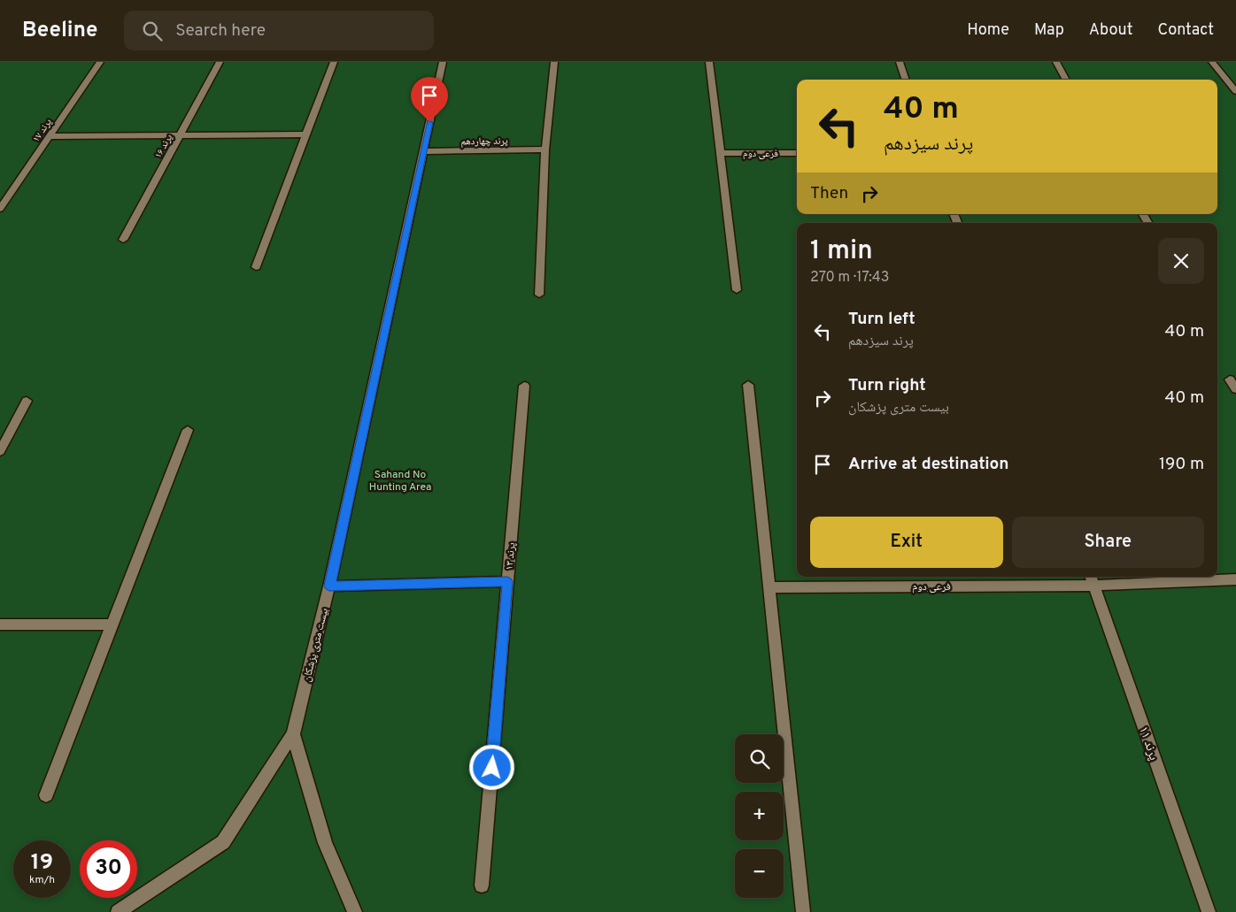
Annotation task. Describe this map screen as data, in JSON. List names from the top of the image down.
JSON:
{
  "streets": {
    "street": [
      "پرند ۱۷",
      "پرند چهاردهم",
      "پرند ۱۶",
      "فرعی دوم",
      "پرند ۱۳",
      "بیست متری پزشکان",
      "پرند ۱۱"
    ]
  },
  "crossings": [
    ["پرند چهاردهم", "بیست متری پزشکان"],
    ["فرعی دوم", "پرند ۱۱"]
  ],
  "parks": ["Sahand No Hunting Area"],
  "page": {
    "header": "Beeline",
    "search": "Search here",
    "nav": [
      "Home",
      "Map",
      "About",
      "Contact"
    ],
    "turn": ["40 m", "پرند سیزدهم"],
    "then": "Then",
    "heading": ["1 min", "270 m · 17:43"],
    "list": [
      {
        "name": "Turn left",
        "note": "پرند سیزدهم",
        "value": "40 m"
      },
      {
        "name": "Turn right",
        "note": "بیست متری پزشکان",
        "value": "40 m"
      },
      {
        "name": "Arrive at destination",
        "value": "190 m"
      }
    ],
    "buttons": ["Exit", "Share"],
    "map_buttons": ["+", "−"],
    "speed": "19 km/h",
    "limit": "30"
  }
}
